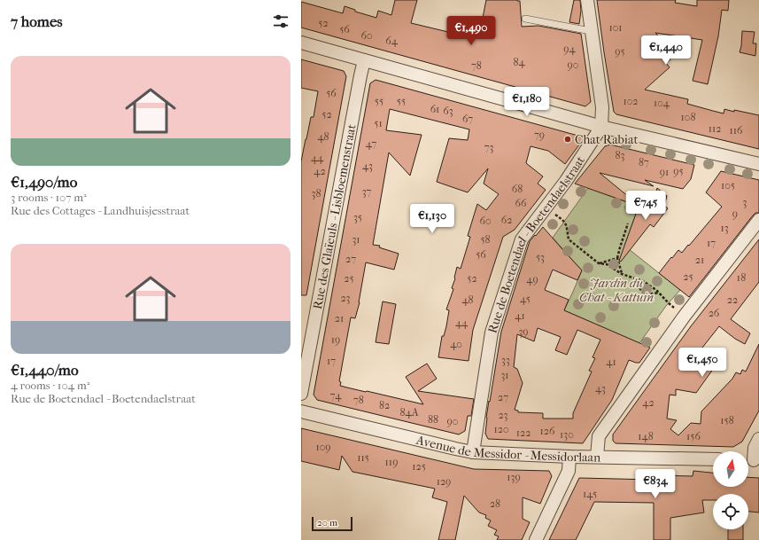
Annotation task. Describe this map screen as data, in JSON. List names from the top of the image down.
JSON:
{
  "streets": {
    "street": ["Rue des Glaïeuls - Lisbloemenstraat", "Rue de Boetendael - Boetendaelstraat", "Avenue de Messidor - Messidorlaan"]
  },
  "crossings": [
    ["Rue de Boetendael - Boetendaelstraat", "Avenue de Messidor - Messidorlaan"]
  ],
  "parks": ["Jardin du Chat - Kattuin"],
  "places": ["Chat Rabiat"],
  "house_numbers": [
    "52",
    "101",
    "56",
    "60",
    "64",
    "94",
    "95",
    "84",
    "90",
    "78",
    "56",
    "55",
    "55",
    "102",
    "104",
    "61",
    "63",
    "52",
    "108",
    "67",
    "51",
    "112",
    "116",
    "79",
    "48",
    "47",
    "73",
    "83",
    "44",
    "87",
    "43",
    "42",
    "95",
    "91",
    "105",
    "68",
    "37",
    "38",
    "3",
    "66",
    "9",
    "35",
    "62",
    "60",
    "13",
    "31",
    "58",
    "17",
    "56",
    "53",
    "27",
    "21",
    "25",
    "18",
    "25",
    "52",
    "49",
    "23",
    "45",
    "48",
    "22",
    "26",
    "41",
    "21",
    "44",
    "39",
    "19",
    "40",
    "33",
    "17",
    "41",
    "31",
    "43",
    "74",
    "27",
    "78",
    "42",
    "82",
    "84A",
    "23",
    "88",
    "158",
    "90",
    "120",
    "126",
    "122",
    "130",
    "148",
    "156",
    "109",
    "115",
    "119",
    "125",
    "139",
    "129",
    "145",
    "28"
  ],
  "scale_bar": "20 m",
  "north": "top",
  "page": {
    "heading": "7 homes",
    "price": [
      "€1,490",
      "€1,440",
      "€1,180",
      "€745",
      "€1,130",
      "€1,450",
      "€834"
    ],
    "list": [
      {
        "name": "€1,490/mo",
        "note": "3 rooms · 107 m² · Rue des Cottages - Landhuisjesstraat"
      },
      {
        "name": "€1,440/mo",
        "note": "4 rooms · 104 m² · Rue de Boetendael - Boetendaelstraat"
      }
    ],
    "scale": "20 m"
  }
}
